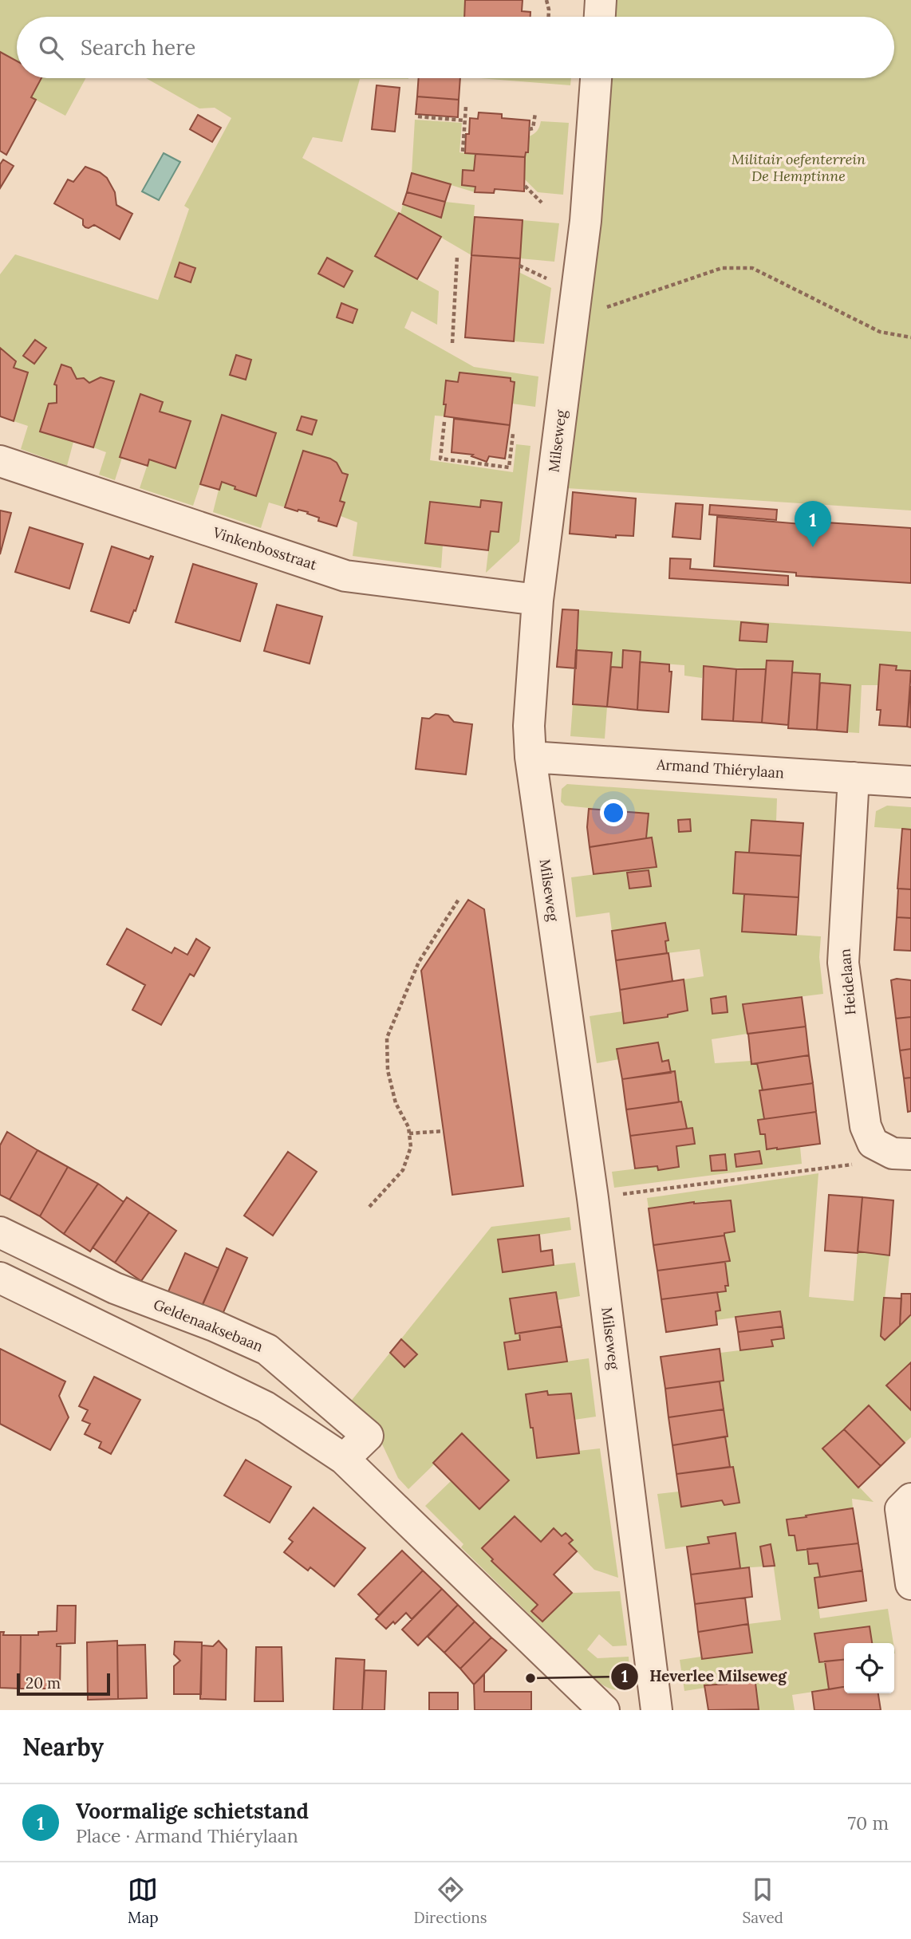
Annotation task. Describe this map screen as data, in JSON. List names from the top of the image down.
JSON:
{
  "streets": {
    "street": [
      "Milseweg",
      "Vinkenbosstraat",
      "Armand Thiérylaan",
      "Heidelaan",
      "Geldenaaksebaan"
    ]
  },
  "crossings": [
    ["Milseweg", "Vinkenbosstraat"],
    ["Milseweg", "Armand Thiérylaan"],
    ["Armand Thiérylaan", "Heidelaan"]
  ],
  "parks": ["Militair oefenterrein De Hemptinne"],
  "places": ["Heverlee Milseweg"],
  "scale_bar": "20 m",
  "page": {
    "search": "Search here",
    "pins": "1",
    "scale": "20 m",
    "heading": "Nearby",
    "list": [
      {
        "mark": "1",
        "name": "Voormalige schietstand",
        "note": "Place · Armand Thiérylaan",
        "value": "70 m"
      }
    ],
    "nav": ["Map", "Directions", "Saved"]
  }
}
